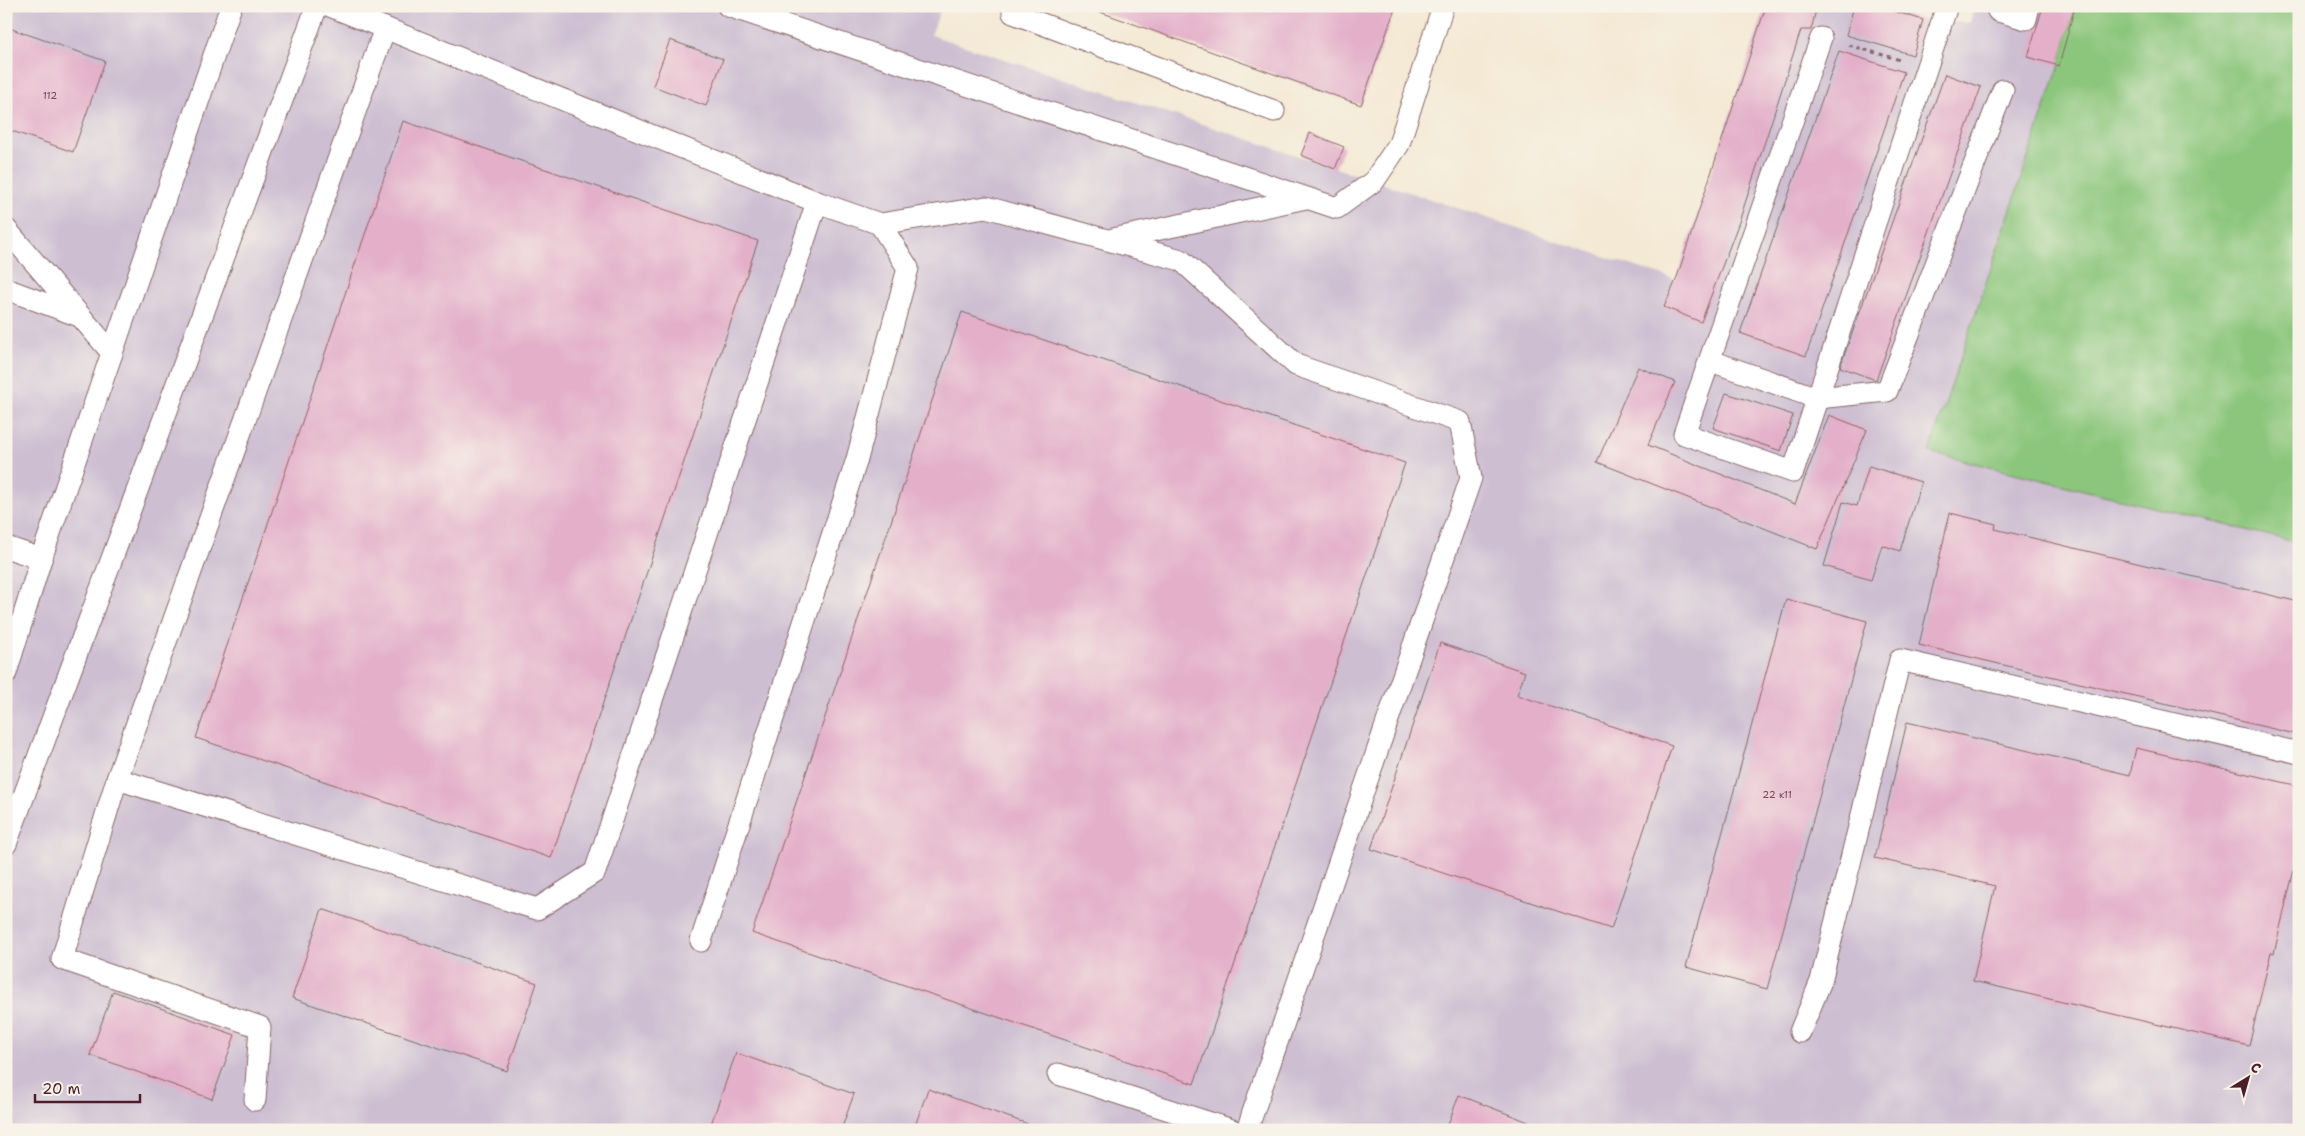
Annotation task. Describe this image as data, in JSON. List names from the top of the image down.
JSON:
{
  "house_numbers": ["112", "22 к11"],
  "scale_bar": "20 m",
  "north": "top right"
}
